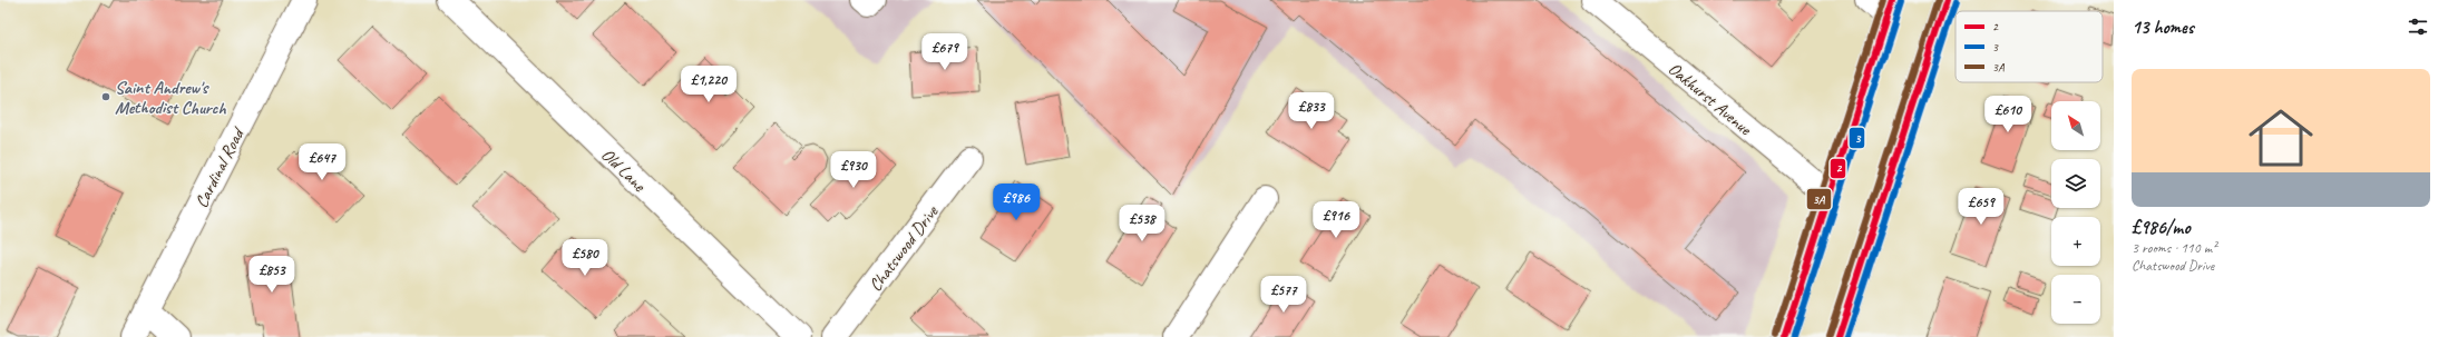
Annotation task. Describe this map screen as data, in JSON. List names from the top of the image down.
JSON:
{
  "streets": {
    "street": [
      "Oakhurst Avenue",
      "Cardinal Road",
      "Old Lane",
      "Chatswood Drive"
    ]
  },
  "places": ["Saint Andrew's Methodist Church"],
  "lines": ["transit line 2", "transit line 3A", "transit line 3"],
  "legend": ["2", "3", "3A"],
  "north": "top left",
  "page": {
    "heading": "13 homes",
    "price": [
      "£679",
      "£1,220",
      "£833",
      "£610",
      "£647",
      "£930",
      "£986",
      "£659",
      "£916",
      "£538",
      "£580",
      "£853",
      "£577"
    ],
    "list": [
      {
        "name": "£986/mo",
        "note": "3 rooms · 110 m² · Chatswood Drive"
      }
    ],
    "map_buttons": ["+", "−"]
  }
}
